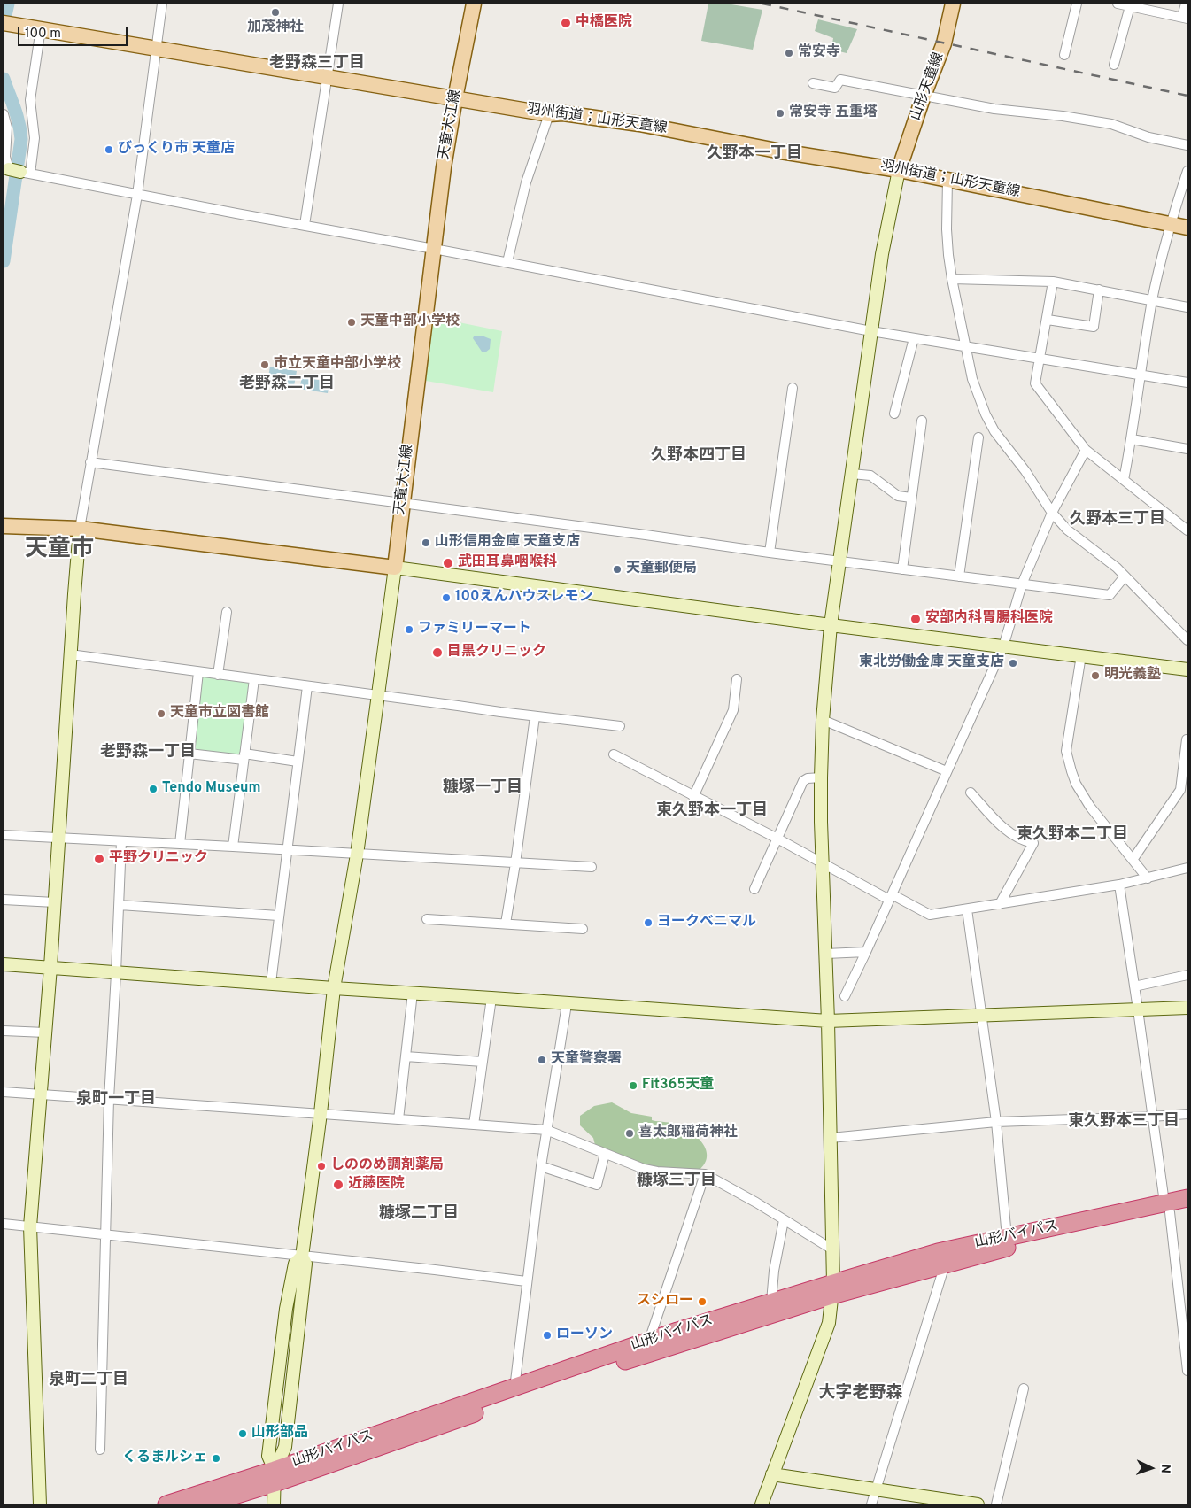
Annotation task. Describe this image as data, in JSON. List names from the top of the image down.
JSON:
{
  "streets": {
    "highway": ["山形バイパス"],
    "main road": ["山形天童線", "羽州街道；山形天童線", "天童大江線"]
  },
  "crossings": [
    ["山形天童線", "羽州街道；山形天童線"],
    ["羽州街道；山形天童線", "天童大江線"]
  ],
  "districts": [
    "老野森三丁目",
    "久野本一丁目",
    "老野森二丁目",
    "久野本四丁目",
    "久野本三丁目",
    "天童市",
    "老野森一丁目",
    "糠塚一丁目",
    "東久野本一丁目",
    "東久野本二丁目",
    "泉町一丁目",
    "東久野本三丁目",
    "糠塚三丁目",
    "糠塚二丁目",
    "泉町二丁目",
    "大字老野森"
  ],
  "places": [
    "加茂神社",
    "中橋医院",
    "常安寺",
    "常安寺 五重塔",
    "びっくり市 天童店",
    "天童中部小学校",
    "市立天童中部小学校",
    "山形信用金庫 天童支店",
    "武田耳鼻咽喉科",
    "天童郵便局",
    "100えんハウスレモン",
    "安部内科胃腸科医院",
    "ファミリーマート",
    "目黒クリニック",
    "東北労働金庫 天童支店",
    "明光義塾",
    "天童市立図書館",
    "Tendo Museum",
    "平野クリニック",
    "ヨークベニマル",
    "天童警察署",
    "Fit365天童",
    "喜太郎稲荷神社",
    "しののめ調剤薬局",
    "近藤医院",
    "スシロー",
    "ローソン",
    "山形部品",
    "くるまルシェ"
  ],
  "scale_bar": "100 m",
  "north": "right"
}
